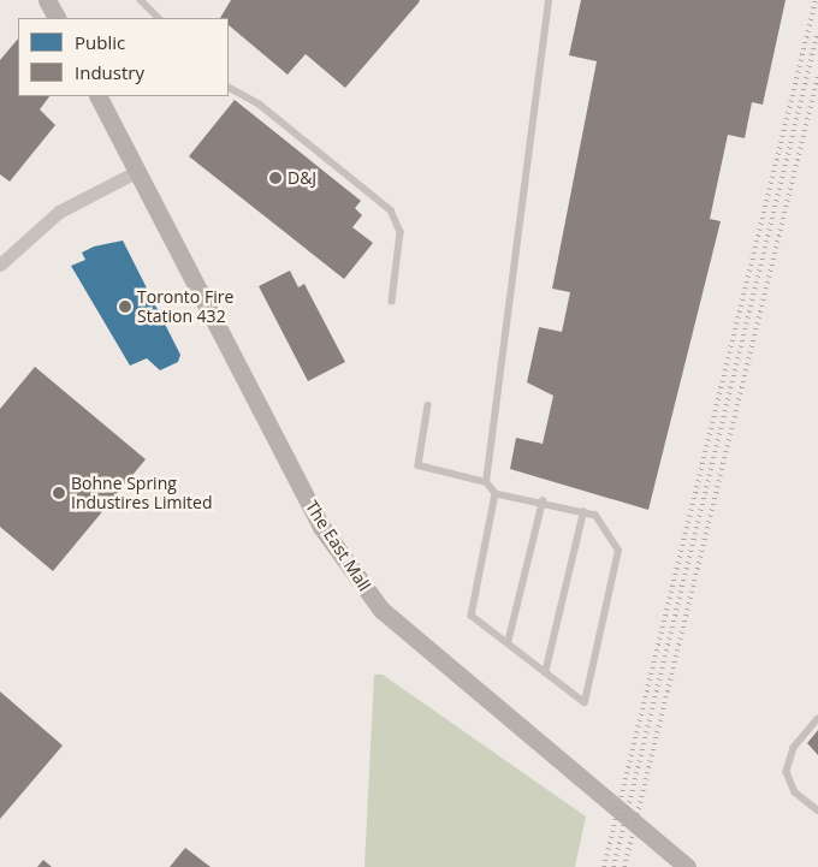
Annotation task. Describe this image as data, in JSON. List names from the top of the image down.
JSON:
{
  "streets": {
    "main road": ["The East Mall"]
  },
  "places": ["D&J", "Toronto Fire Station 432", "Bohne Spring Industires Limited"],
  "legend": ["Public", "Industry"]
}
